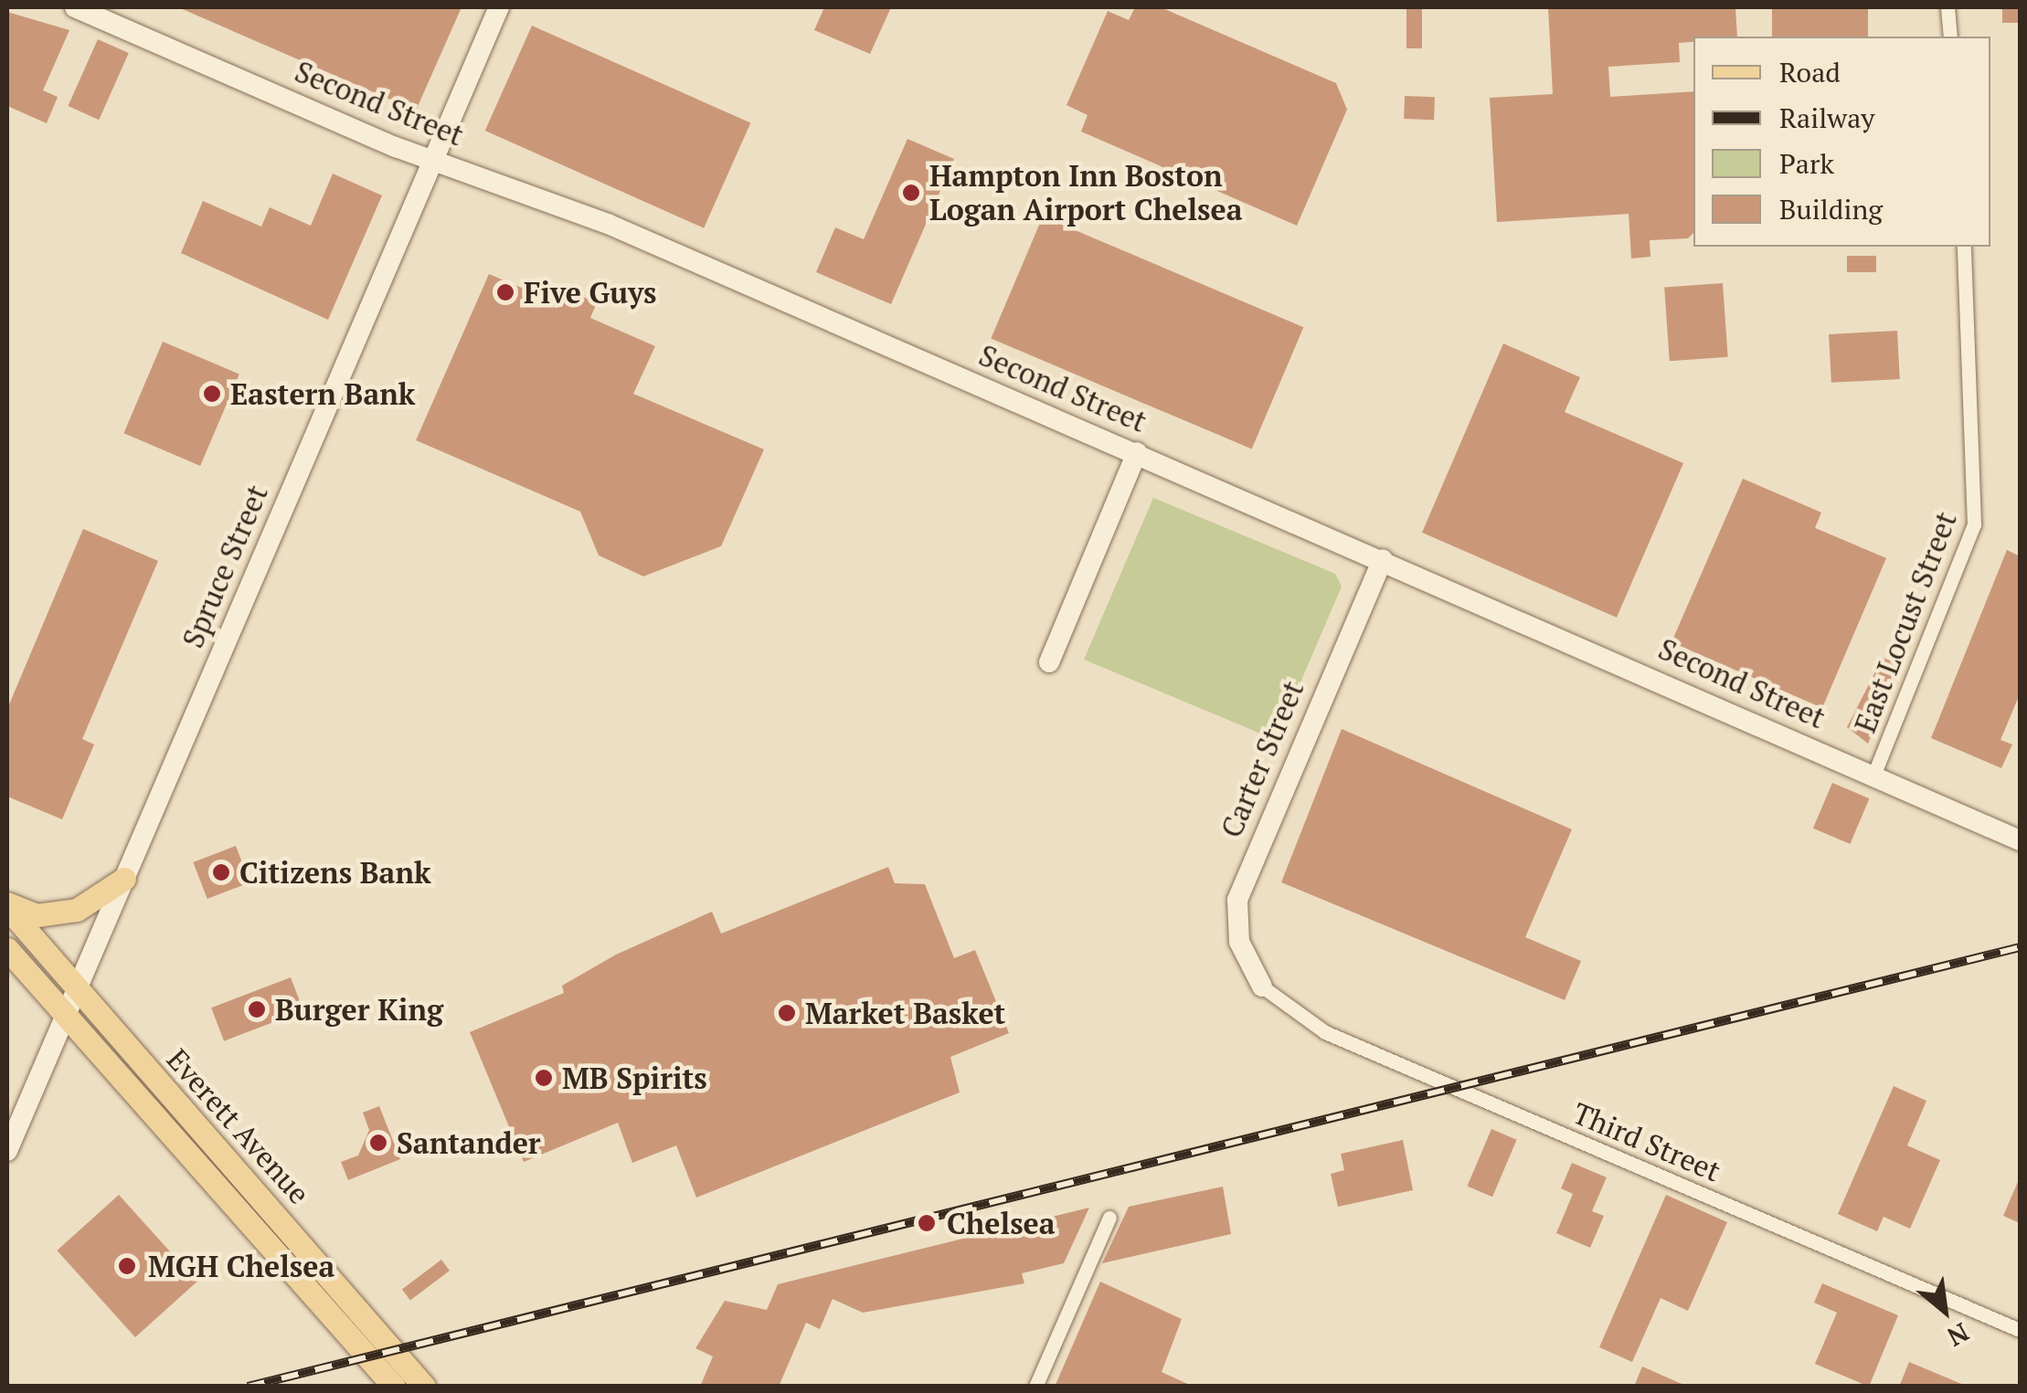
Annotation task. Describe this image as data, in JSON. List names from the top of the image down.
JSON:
{
  "streets": {
    "main road": [
      "Second Street",
      "Spruce Street",
      "Carter Street",
      "Everett Avenue"
    ],
    "street": ["East Locust Street", "Third Street"]
  },
  "crossings": [
    ["Second Street", "Spruce Street"],
    ["Second Street", "East Locust Street"],
    ["Second Street", "Carter Street"],
    ["Spruce Street", "Everett Avenue"],
    ["Carter Street", "Third Street"]
  ],
  "places": [
    "Hampton Inn Boston Logan Airport Chelsea",
    "Five Guys",
    "Eastern Bank",
    "Citizens Bank",
    "Burger King",
    "Market Basket",
    "MB Spirits",
    "Santander",
    "Chelsea",
    "MGH Chelsea"
  ],
  "legend": [
    "Road",
    "Railway",
    "Park",
    "Building"
  ],
  "north": "bottom right"
}
